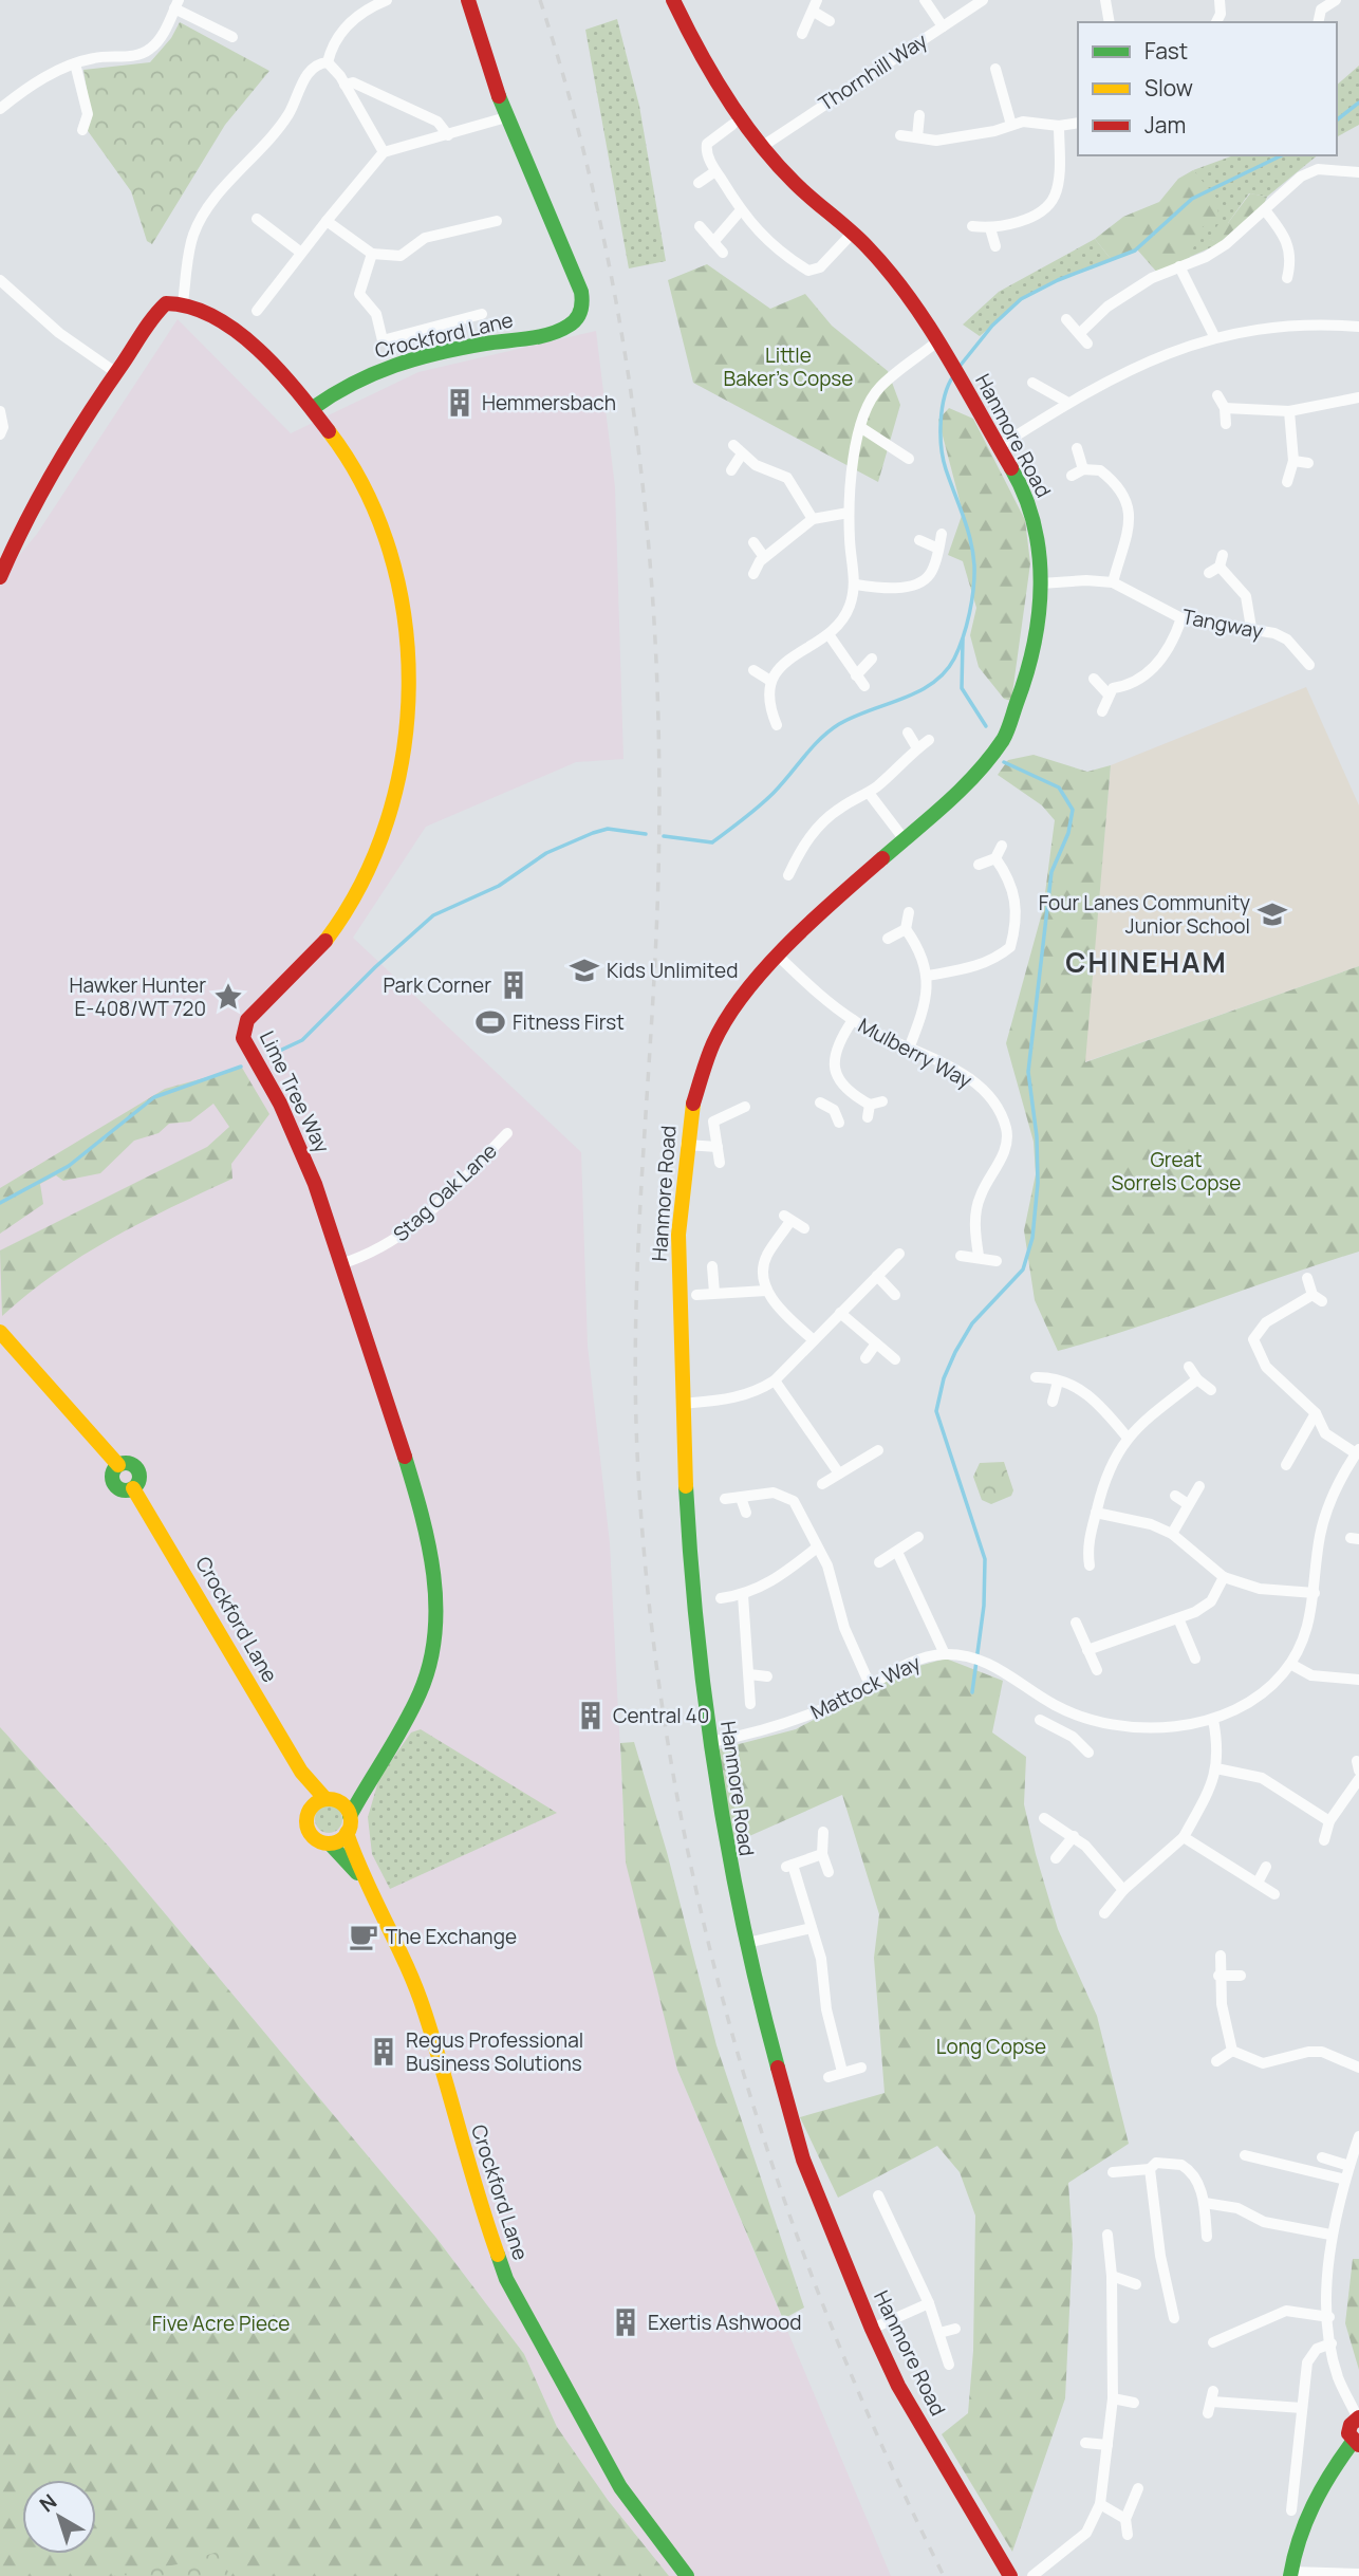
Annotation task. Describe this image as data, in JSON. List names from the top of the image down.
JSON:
{
  "streets": {
    "street": [
      "Thornhill Way",
      "Crockford Lane",
      "Hanmore Road",
      "Tangway",
      "Mulberry Way",
      "Lime Tree Way",
      "Stag Oak Lane",
      "Mattock Way"
    ]
  },
  "crossings": [
    ["Thornhill Way", "Hanmore Road"],
    ["Crockford Lane", "Lime Tree Way"],
    ["Hanmore Road", "Tangway"],
    ["Hanmore Road", "Mulberry Way"],
    ["Hanmore Road", "Mattock Way"],
    ["Lime Tree Way", "Stag Oak Lane"]
  ],
  "districts": ["CHINEHAM"],
  "parks": [
    "Little Baker's Copse",
    "Great Sorrels Copse",
    "Long Copse",
    "Five Acre Piece"
  ],
  "places": {
    "building": [
      "Hemmersbach",
      "Park Corner",
      "Central 40",
      "Regus Professional Business Solutions",
      "Exertis Ashwood"
    ],
    "school or university": ["Four Lanes Community Junior School", "Kids Unlimited"],
    "place": ["Hawker Hunter E-408/WT 720"],
    "sports": ["Fitness First"],
    "cafe": ["The Exchange"]
  },
  "legend": ["Fast", "Slow", "Jam"],
  "north": "top left"
}
